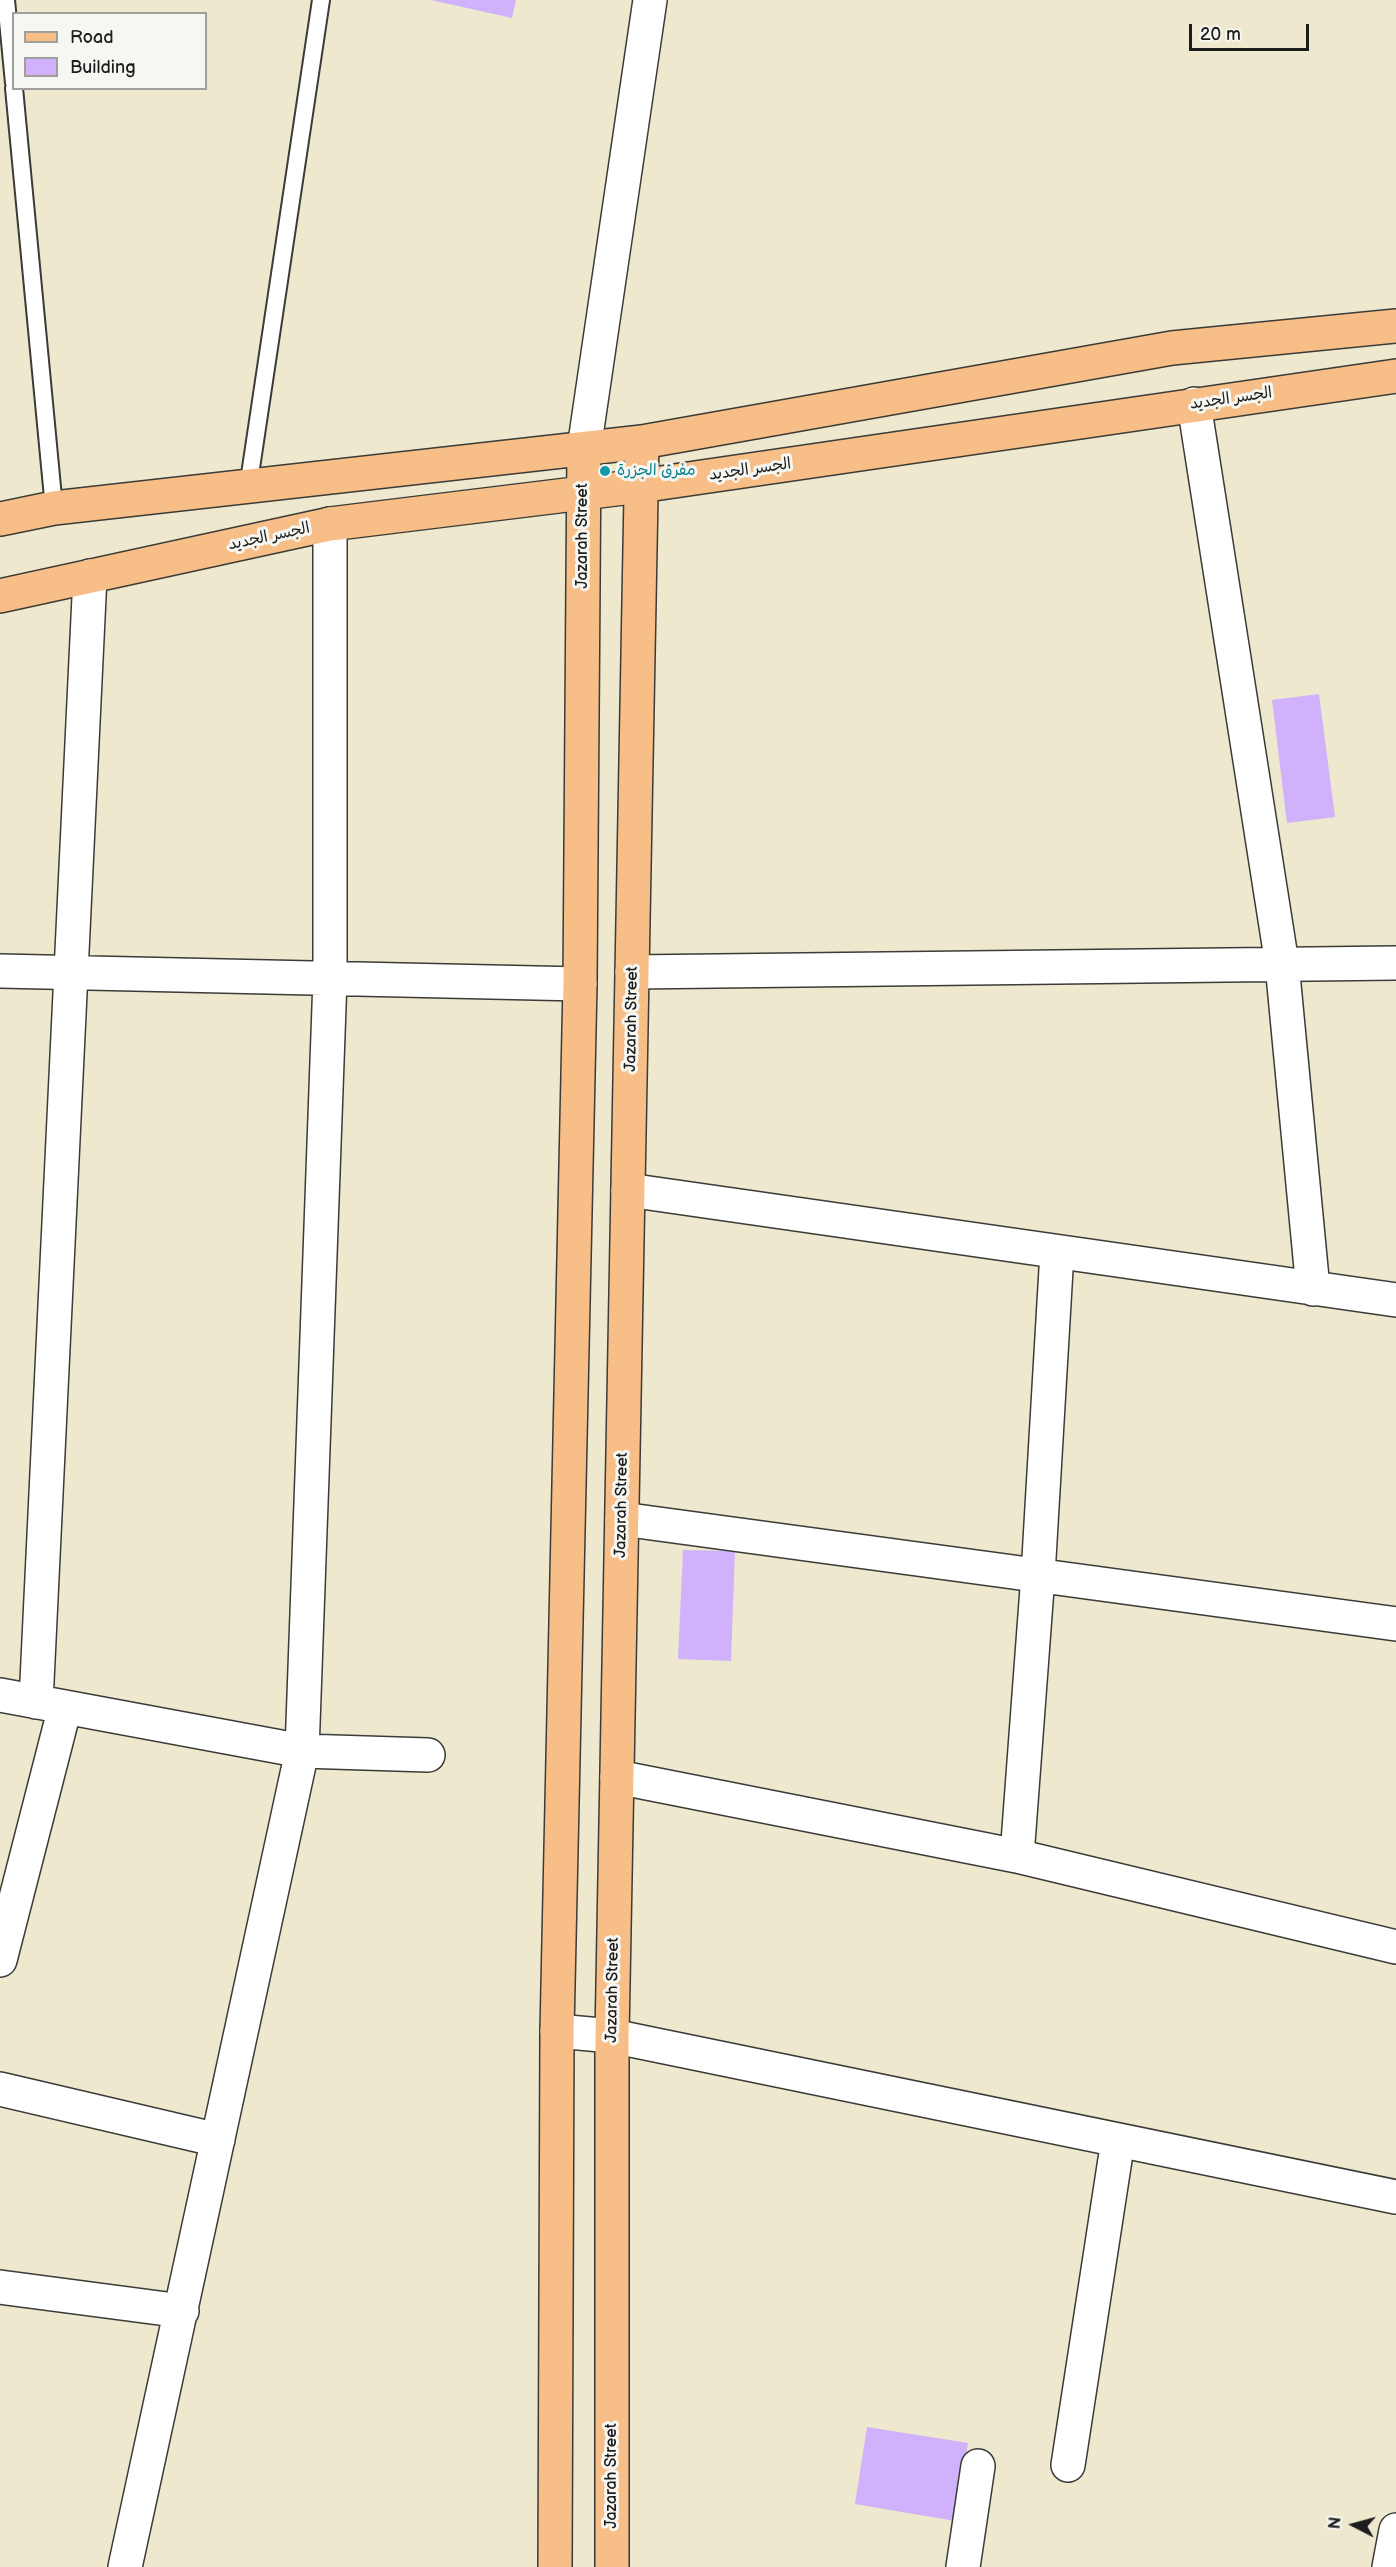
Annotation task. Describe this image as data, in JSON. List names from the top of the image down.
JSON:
{
  "streets": {
    "main road": ["الجسر الجديد", "Jazarah Street"]
  },
  "crossings": [
    ["الجسر الجديد", "Jazarah Street"]
  ],
  "places": ["مفرق الجزرة"],
  "legend": ["Road", "Building"],
  "scale_bar": "20 m",
  "north": "left"
}
